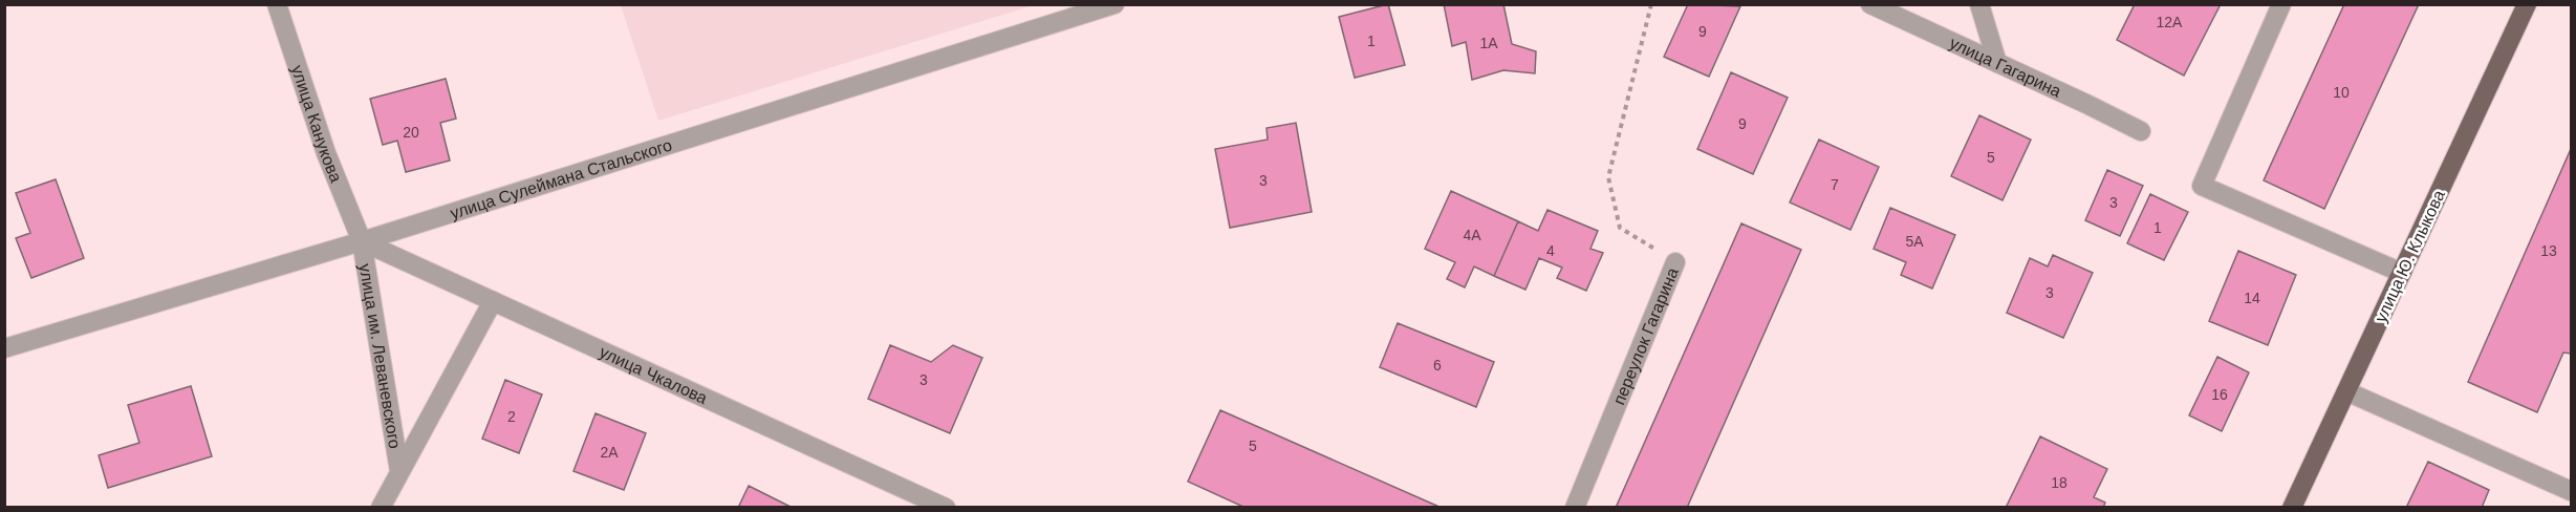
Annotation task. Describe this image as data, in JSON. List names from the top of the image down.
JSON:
{
  "streets": {
    "main road": ["улица Ю. Клыкова"],
    "street": [
      "улица Гагарина",
      "улица Канукова",
      "улица Сулеймана Стальского",
      "переулок Гагарина",
      "улица им. Леваневского",
      "улица Чкалова"
    ]
  },
  "crossings": [
    ["улица Канукова", "улица Сулеймана Стальского"],
    ["улица Канукова", "улица им. Леваневского"],
    ["улица Канукова", "улица Чкалова"],
    ["улица Сулеймана Стальского", "улица им. Леваневского"],
    ["улица Сулеймана Стальского", "улица Чкалова"],
    ["улица им. Леваневского", "улица Чкалова"]
  ],
  "house_numbers": [
    "12А",
    "9",
    "1",
    "1А",
    "10",
    "9",
    "20",
    "5",
    "3",
    "7",
    "3",
    "1",
    "4А",
    "5А",
    "4",
    "13",
    "3",
    "14",
    "6",
    "3",
    "16",
    "2",
    "5",
    "2А",
    "18"
  ]
}
